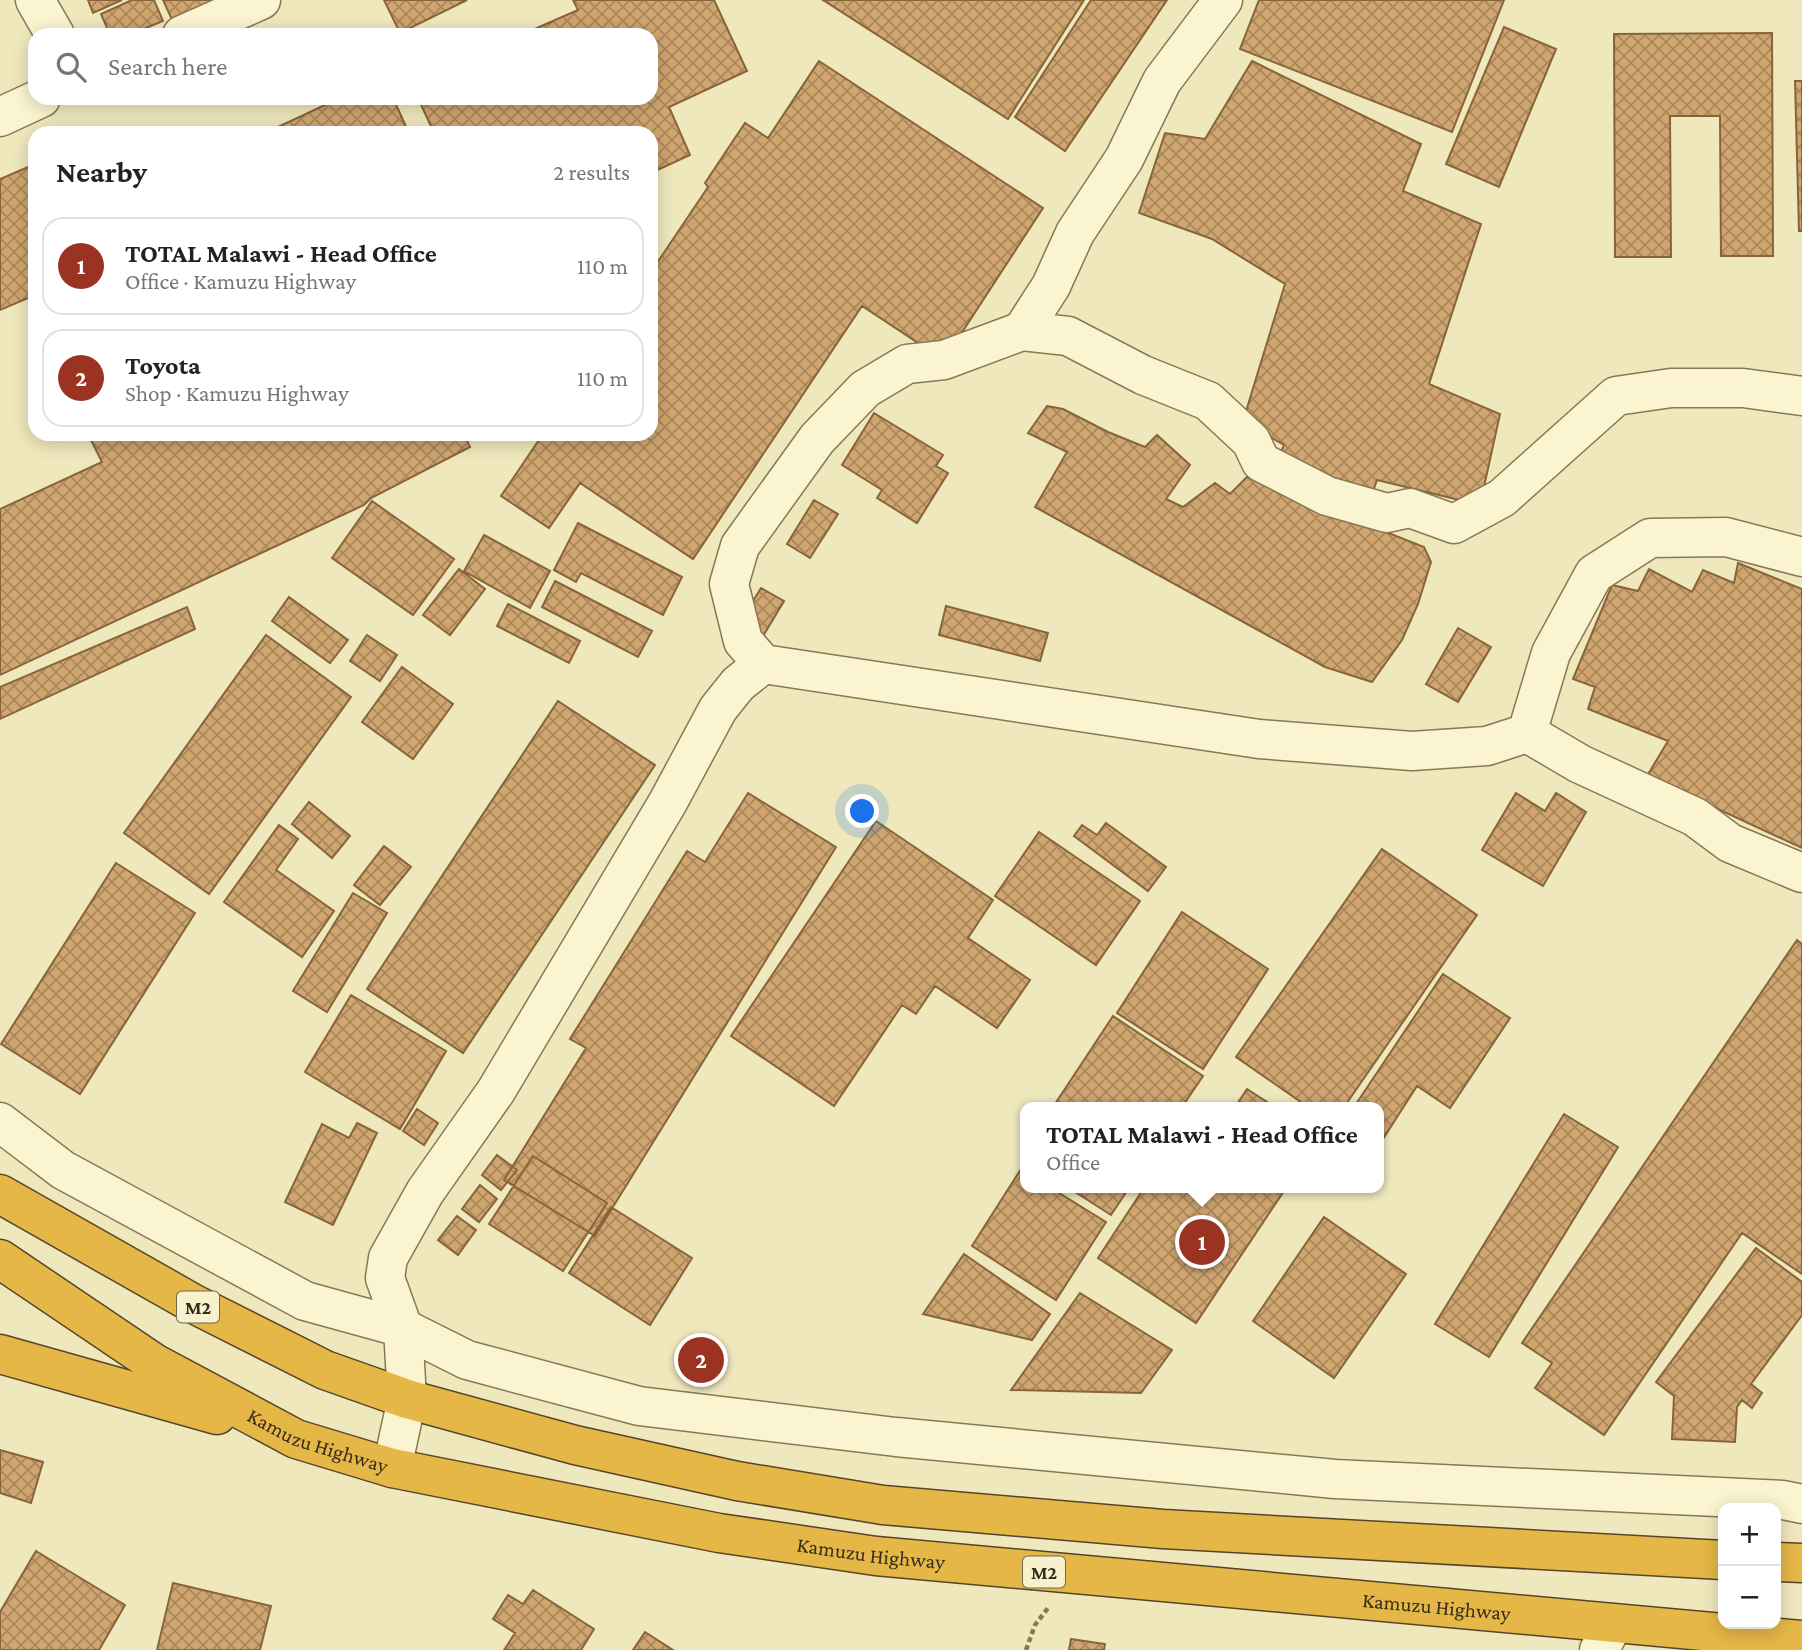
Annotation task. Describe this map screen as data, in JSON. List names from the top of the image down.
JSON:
{
  "streets": {
    "highway": ["M2", "Kamuzu Highway"]
  },
  "page": {
    "search": "Search here",
    "heading": ["Nearby", "2 results"],
    "list": [
      {
        "mark": "1",
        "name": "TOTAL Malawi - Head Office",
        "note": "Office · Kamuzu Highway",
        "value": "110 m"
      },
      {
        "mark": "2",
        "name": "Toyota",
        "note": "Shop · Kamuzu Highway",
        "value": "110 m"
      }
    ],
    "popup": ["TOTAL Malawi - Head Office", "Office"],
    "pins": ["1", "2"],
    "map_buttons": ["+", "−"]
  }
}
